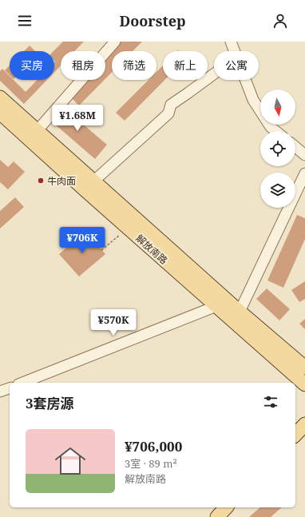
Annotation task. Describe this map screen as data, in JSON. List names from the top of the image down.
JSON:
{
  "streets": {
    "main road": ["解放南路"]
  },
  "places": ["牛肉面"],
  "north": "bottom",
  "page": {
    "header": "Doorstep",
    "chip": [
      "买房",
      "租房",
      "筛选",
      "新上",
      "公寓"
    ],
    "price": ["¥1.68M", "¥706K", "¥570K"],
    "heading": "3套房源",
    "list": [
      {
        "name": "¥706,000",
        "note": "3室 · 89 m² · 解放南路"
      }
    ]
  }
}
